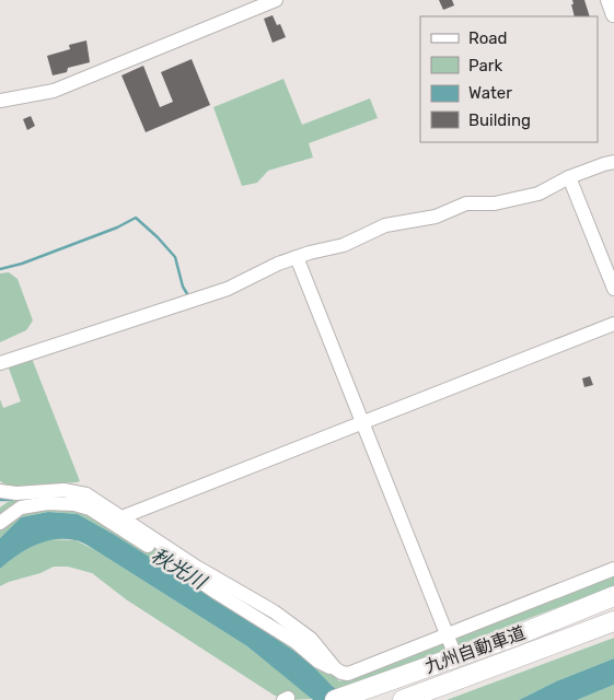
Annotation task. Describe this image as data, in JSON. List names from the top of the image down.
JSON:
{
  "streets": {
    "highway": ["九州自動車道"]
  },
  "water": ["秋光川"],
  "legend": [
    "Road",
    "Park",
    "Water",
    "Building"
  ]
}
